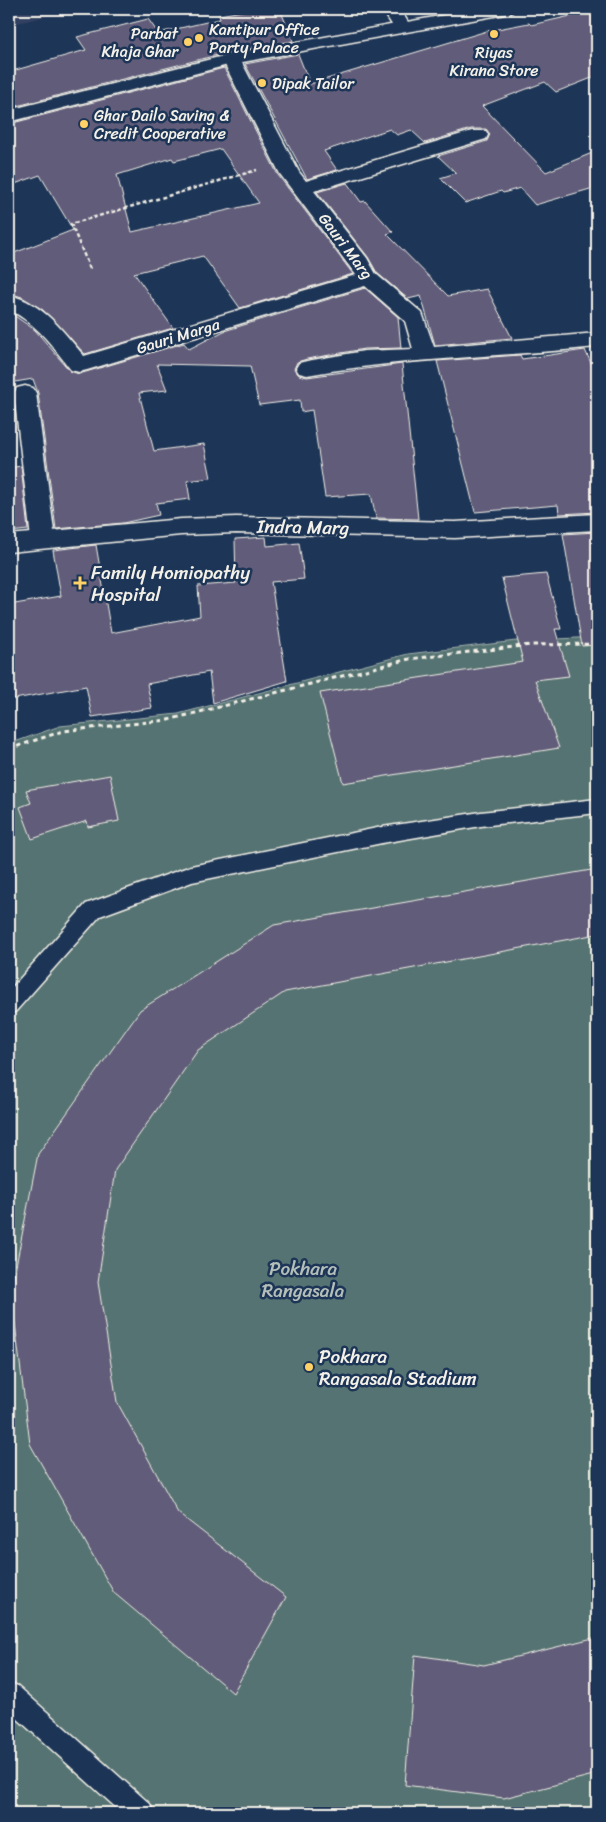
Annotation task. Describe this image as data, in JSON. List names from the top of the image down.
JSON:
{
  "streets": {
    "street": ["Gauri Marg", "Gauri Marga", "Indra Marg"]
  },
  "crossings": [
    ["Gauri Marg", "Gauri Marga"]
  ],
  "parks": ["Pokhara Rangasala"],
  "places": {
    "other": [
      "Riyas Kirana Store",
      "Kantipur Office Party Palace",
      "Parbat Khaja Ghar",
      "Dipak Tailor",
      "Ghar Dailo Saving & Credit Cooperative",
      "Pokhara Rangasala Stadium"
    ],
    "health": ["Family Homiopathy Hospital"]
  }
}
